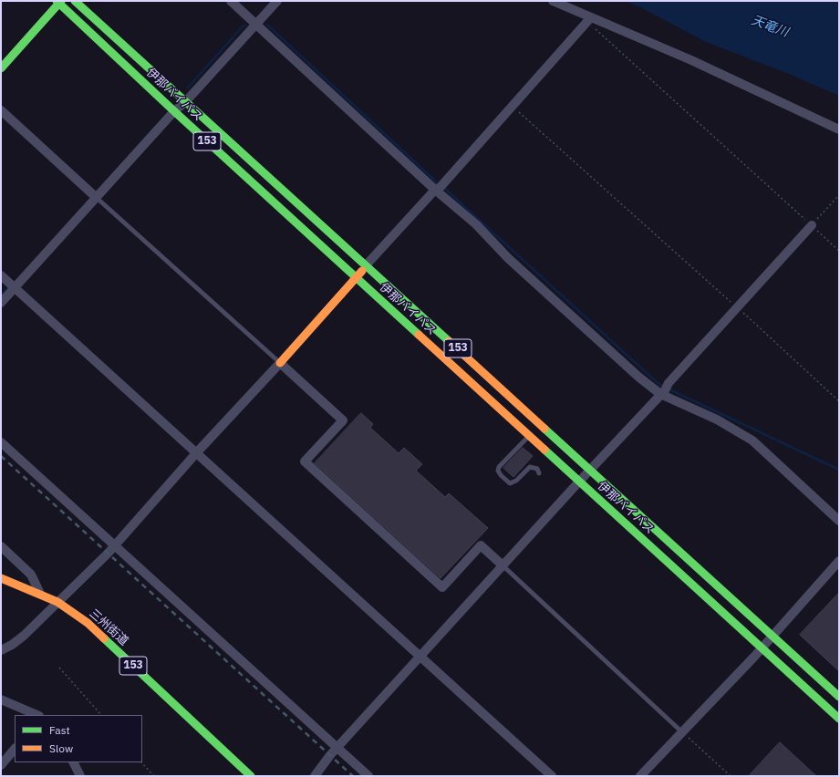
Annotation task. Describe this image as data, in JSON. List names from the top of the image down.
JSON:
{
  "streets": {
    "main road": ["伊那バイパス", "153", "三州街道"]
  },
  "water": ["天竜川"],
  "legend": ["Fast", "Slow"]
}
